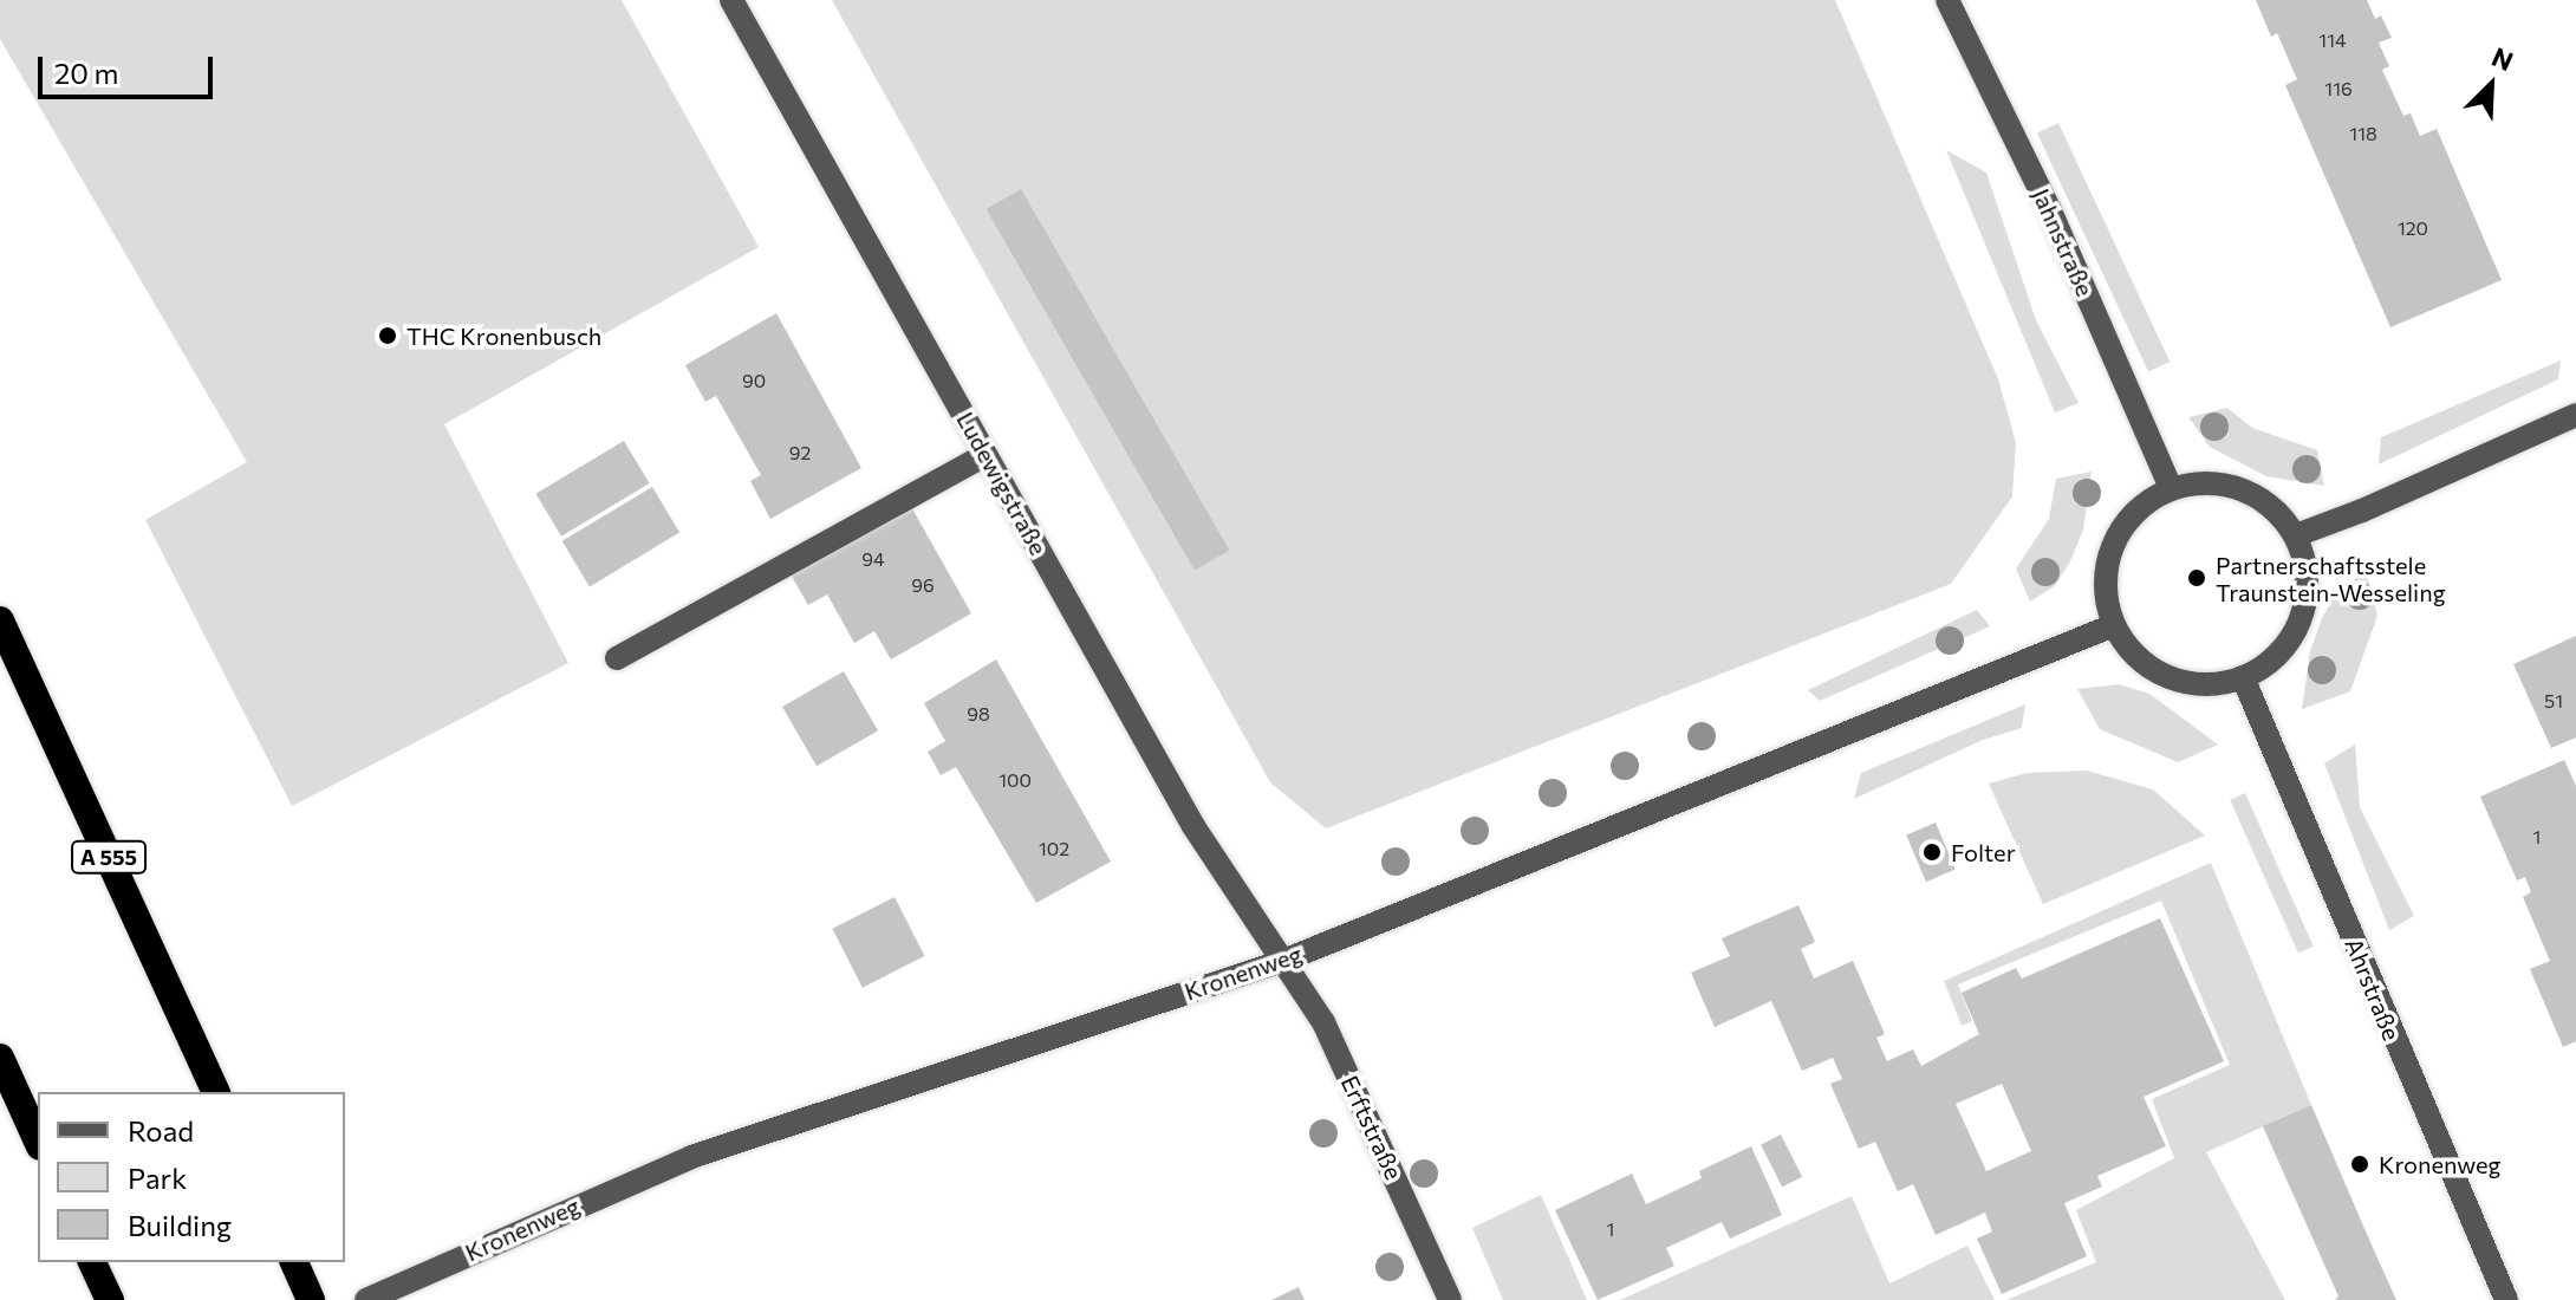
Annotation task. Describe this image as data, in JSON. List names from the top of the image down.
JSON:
{
  "streets": {
    "highway": ["A 555"],
    "street": [
      "Jahnstraße",
      "Ludewigstraße",
      "Kronenweg",
      "Ahrstraße",
      "Erftstraße"
    ]
  },
  "crossings": [
    ["Jahnstraße", "Kronenweg"],
    ["Jahnstraße", "Ahrstraße"],
    ["Ludewigstraße", "Kronenweg"],
    ["Ludewigstraße", "Erftstraße"],
    ["Kronenweg", "Ahrstraße"],
    ["Kronenweg", "Erftstraße"]
  ],
  "places": [
    "THC Kronenbusch",
    "Partnerschaftsstele Traunstein-Wesseling",
    "Folter",
    "Kronenweg"
  ],
  "house_numbers": [
    "114",
    "116",
    "118",
    "120",
    "90",
    "92",
    "94",
    "96",
    "51",
    "98",
    "100",
    "1",
    "102",
    "1"
  ],
  "legend": ["Road", "Park", "Building"],
  "scale_bar": "20 m",
  "north": "top right"
}
